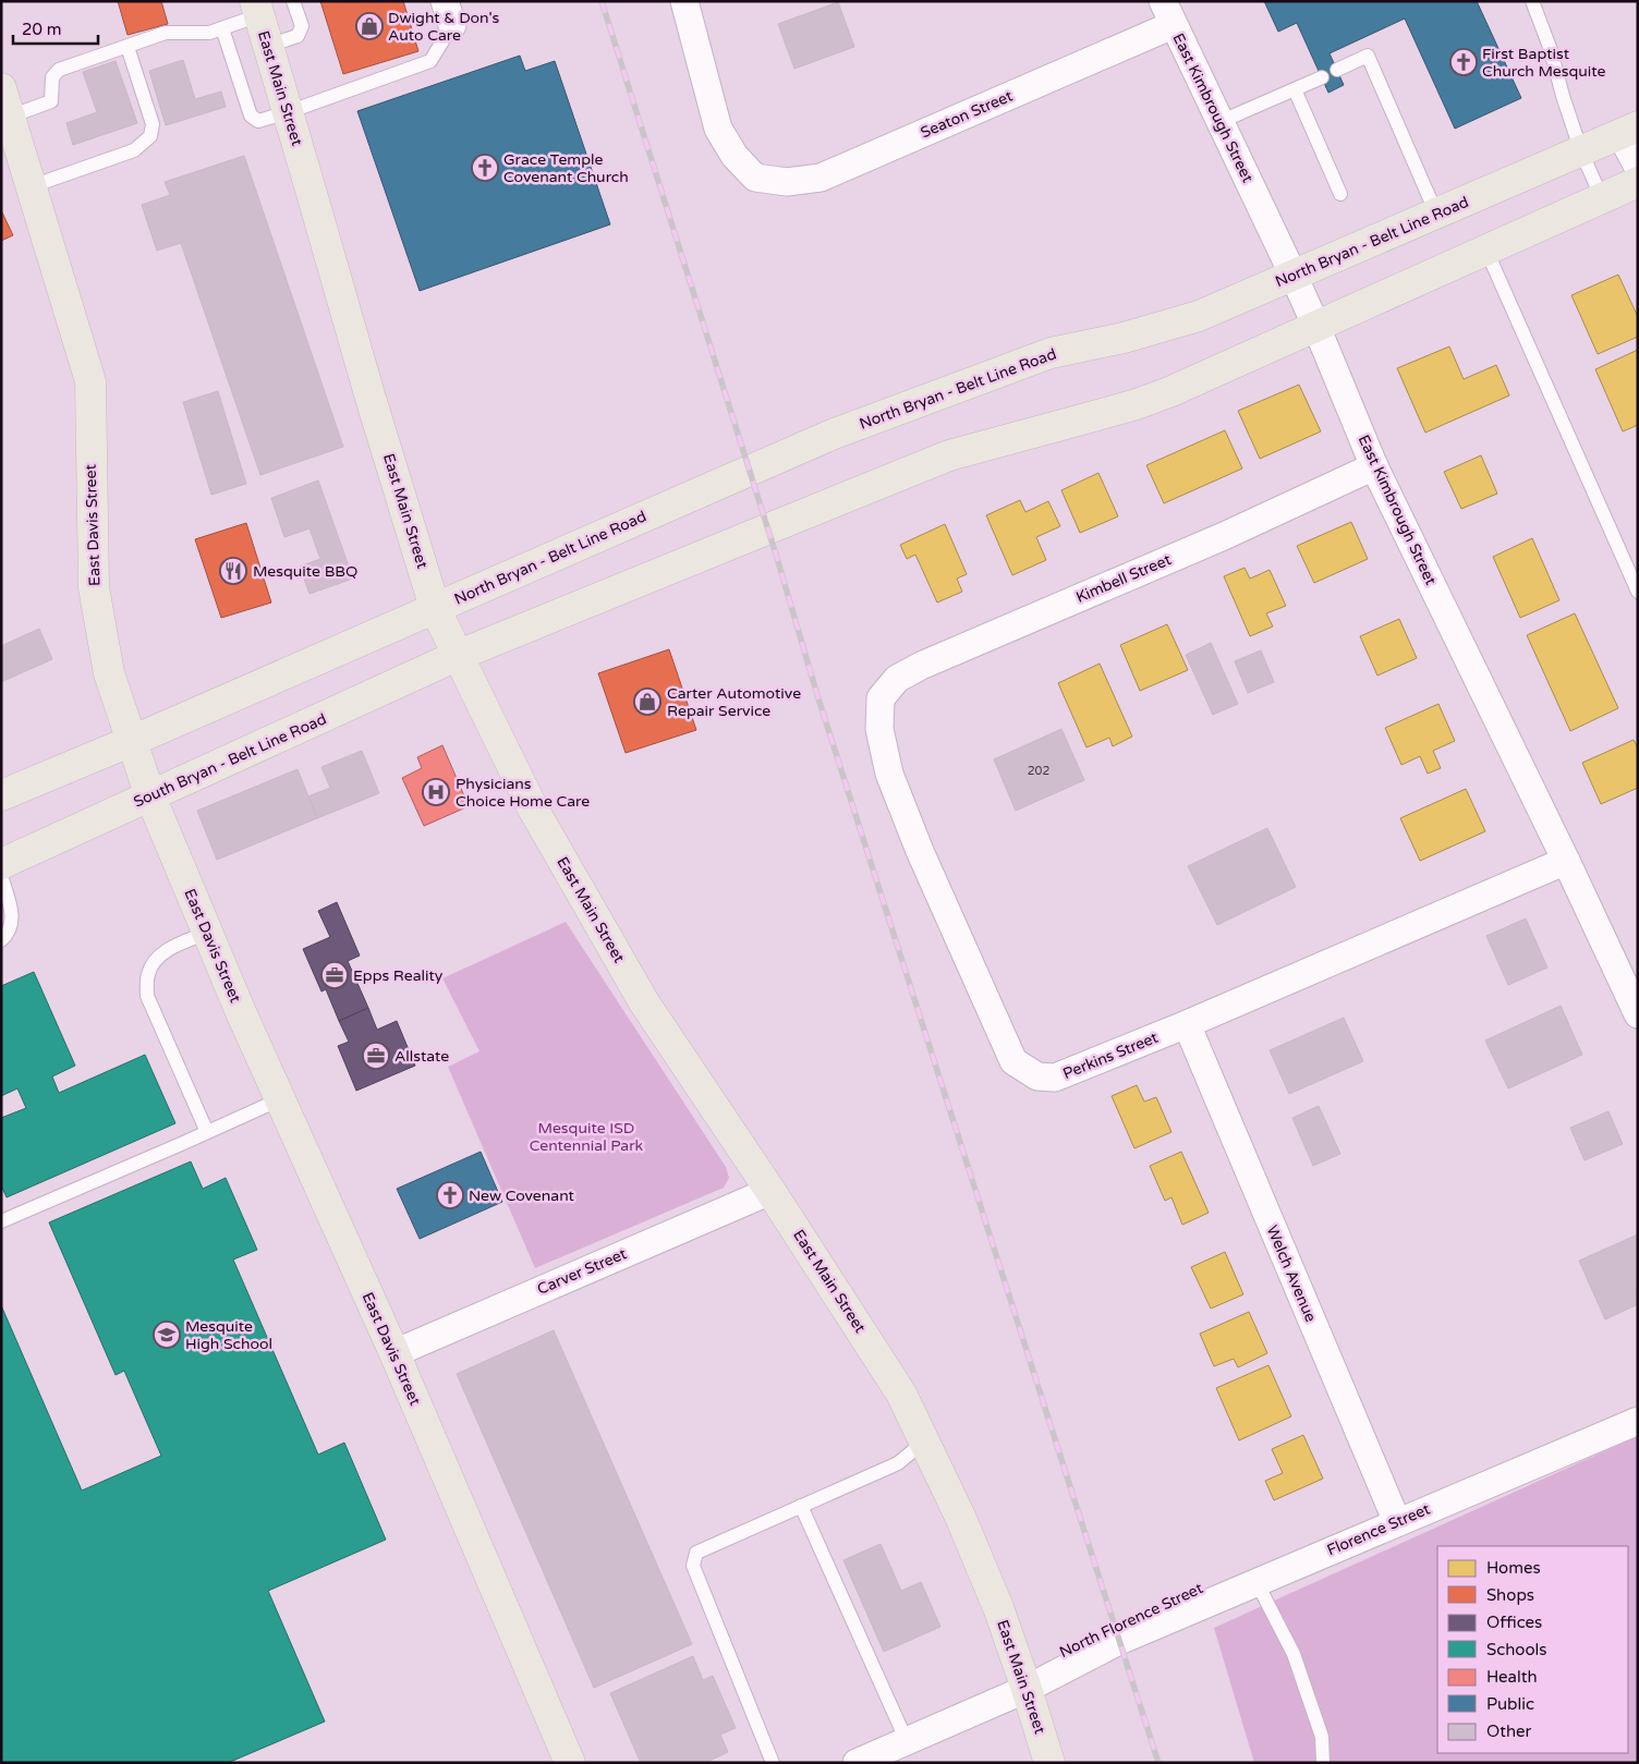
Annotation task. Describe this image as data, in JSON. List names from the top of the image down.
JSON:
{
  "streets": {
    "main road": [
      "East Main Street",
      "North Bryan - Belt Line Road",
      "East Davis Street",
      "South Bryan - Belt Line Road"
    ],
    "street": [
      "East Kimbrough Street",
      "Seaton Street",
      "Kimbell Street",
      "Perkins Street",
      "Carver Street",
      "Welch Avenue",
      "Florence Street",
      "North Florence Street"
    ]
  },
  "crossings": [
    ["East Main Street", "North Bryan - Belt Line Road"],
    ["East Main Street", "South Bryan - Belt Line Road"],
    ["East Main Street", "Carver Street"],
    ["East Main Street", "North Florence Street"],
    ["East Kimbrough Street", "Seaton Street"],
    ["East Kimbrough Street", "North Bryan - Belt Line Road"],
    ["East Kimbrough Street", "Kimbell Street"],
    ["East Kimbrough Street", "Perkins Street"],
    ["East Davis Street", "South Bryan - Belt Line Road"],
    ["East Davis Street", "Carver Street"],
    ["Kimbell Street", "Perkins Street"],
    ["Perkins Street", "Welch Avenue"],
    ["Welch Avenue", "Florence Street"],
    ["Florence Street", "North Florence Street"]
  ],
  "parks": ["Mesquite ISD Centennial Park"],
  "places": {
    "shop": ["Dwight & Don's Auto Care", "Carter Automotive Repair Service"],
    "church": ["First Baptist Church Mesquite", "Grace Temple Covenant Church", "New Covenant"],
    "restaurant": ["Mesquite BBQ"],
    "hospital": ["Physicians Choice Home Care"],
    "office": ["Epps Reality", "Allstate"],
    "school or university": ["Mesquite High School"]
  },
  "house_numbers": ["202"],
  "legend": [
    "Homes",
    "Shops",
    "Offices",
    "Schools",
    "Health",
    "Public",
    "Other"
  ],
  "scale_bar": "20 m"
}
